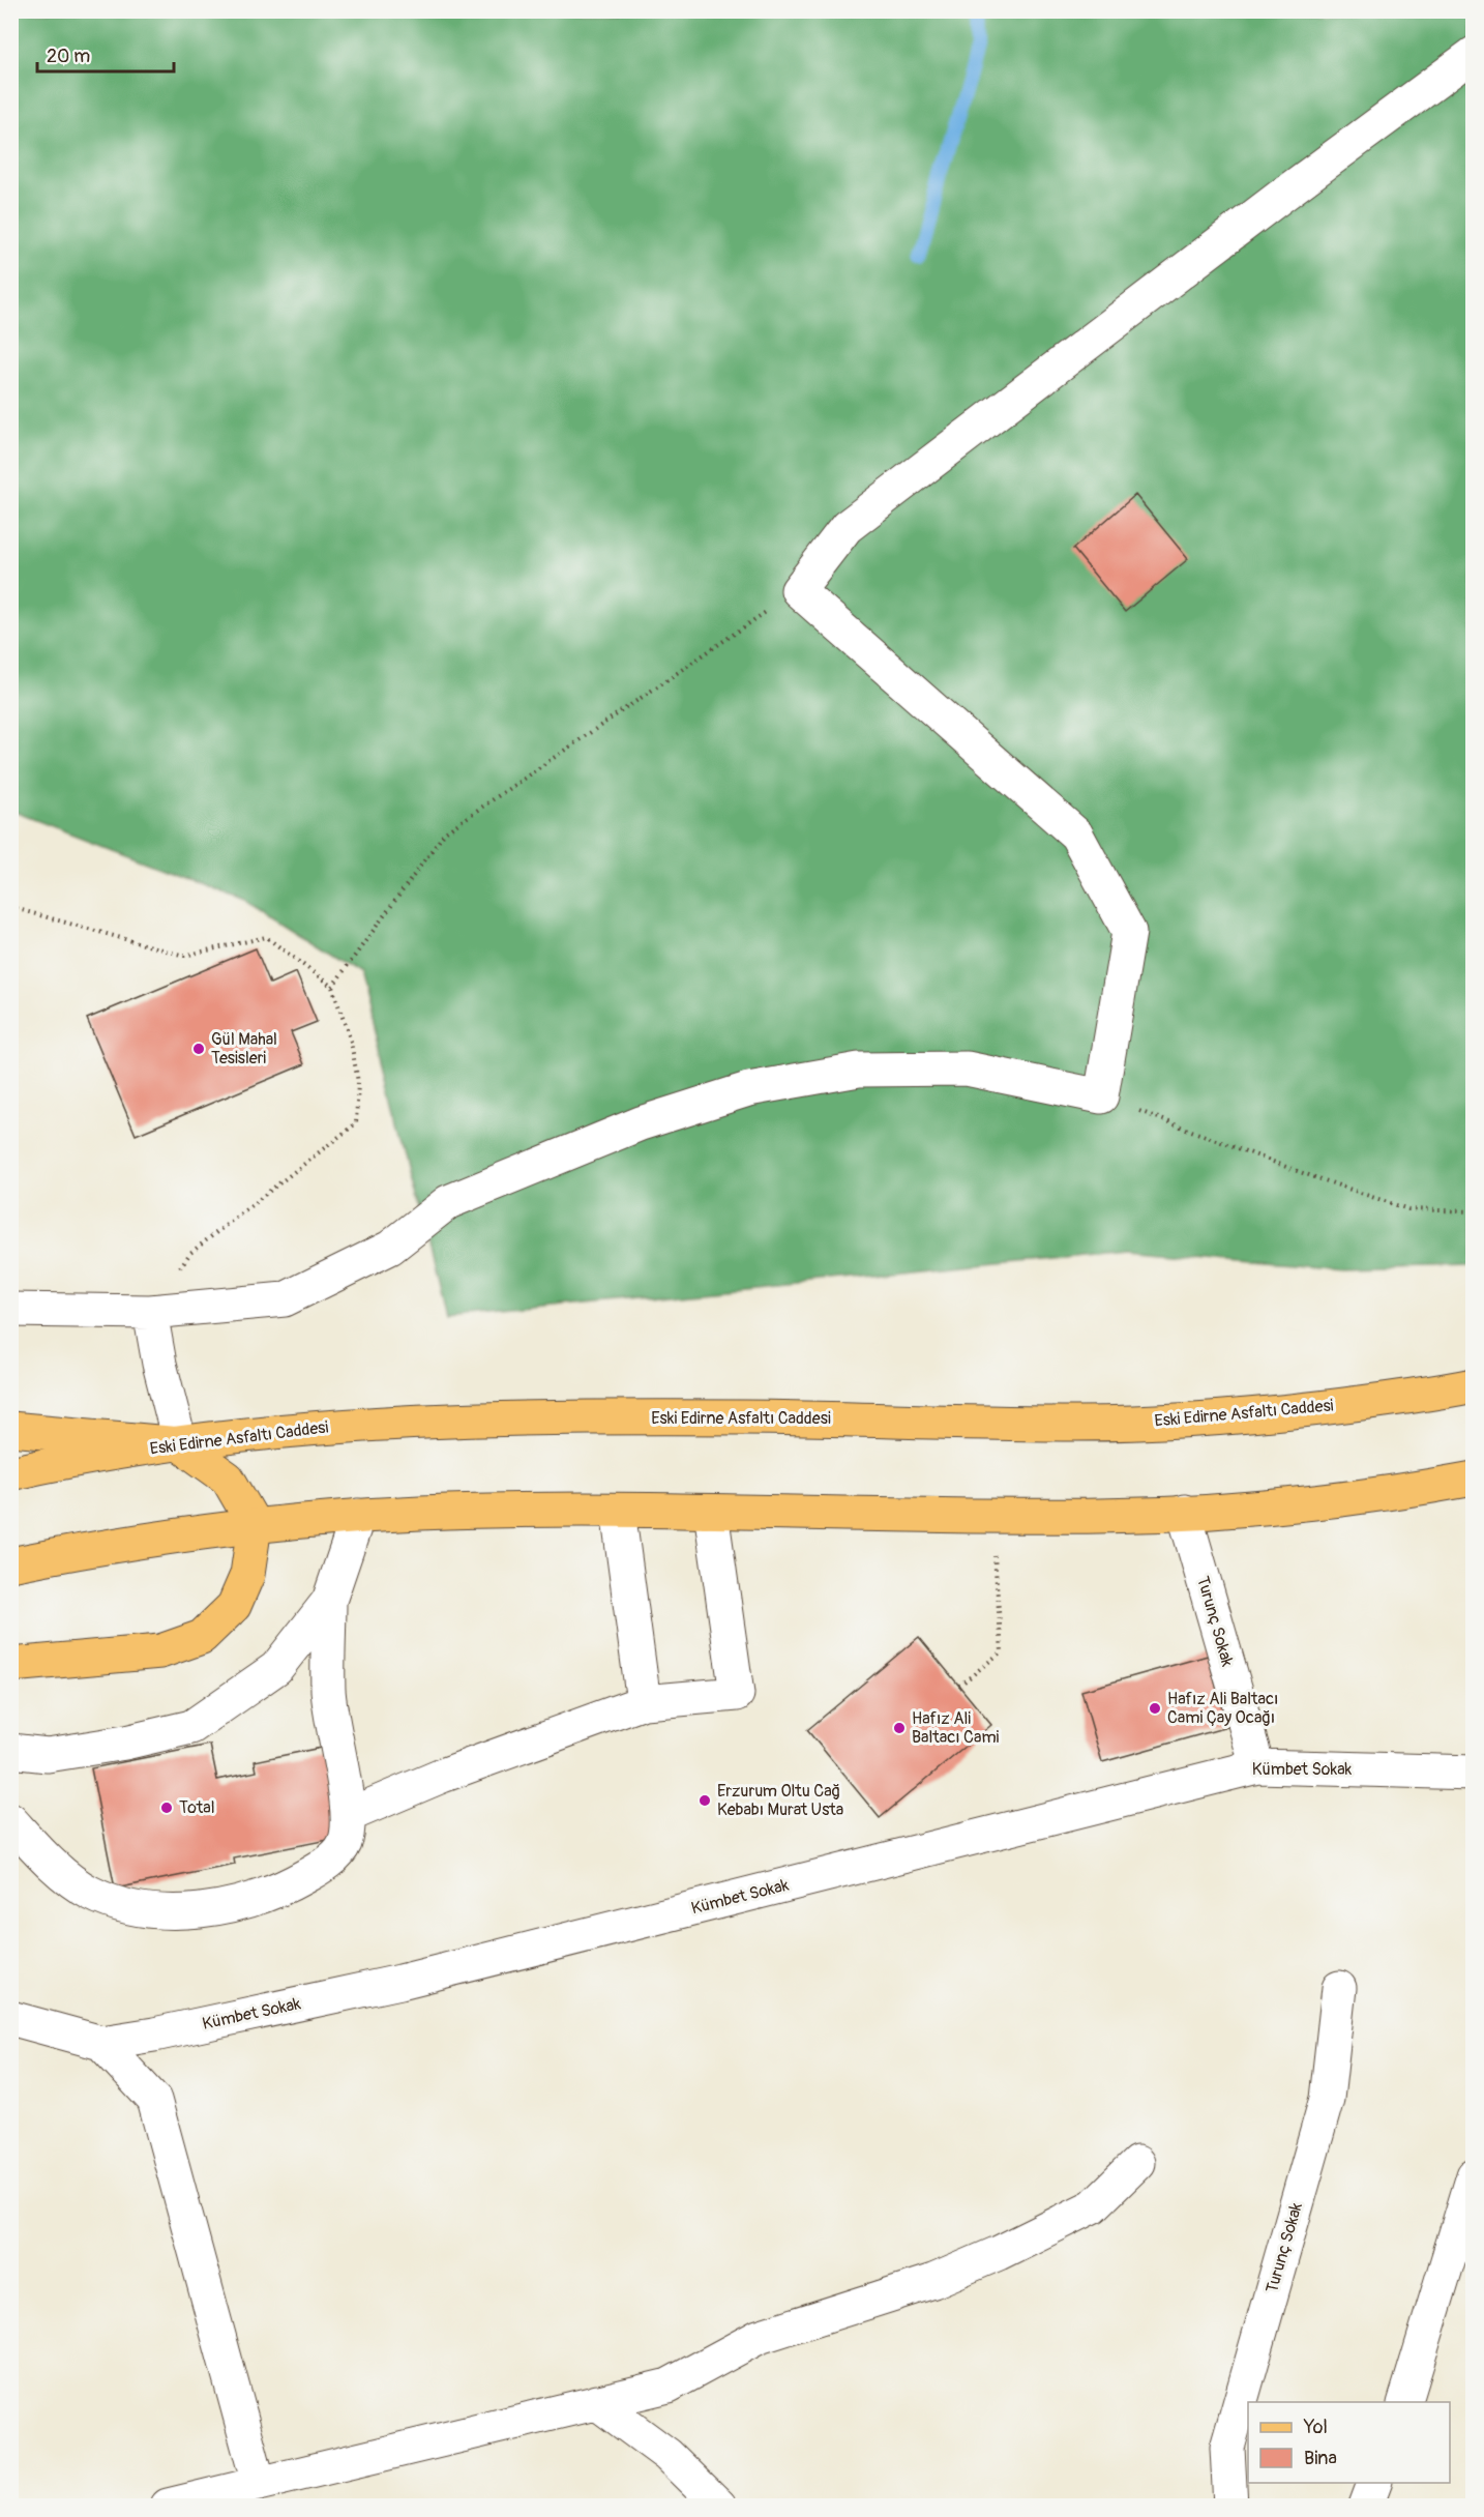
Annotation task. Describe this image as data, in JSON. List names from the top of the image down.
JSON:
{
  "streets": {
    "main road": ["Eski Edirne Asfaltı Caddesi"],
    "street": ["Turunç Sokak", "Kümbet Sokak"]
  },
  "crossings": [
    ["Turunç Sokak", "Kümbet Sokak"]
  ],
  "places": [
    "Gül Mahal Tesisleri",
    "Hafız Ali Baltacı Cami Çay Ocağı",
    "Hafız Ali Baltacı Cami",
    "Erzurum Oltu Cağ Kebabı Murat Usta",
    "Total"
  ],
  "legend": ["Yol", "Bina"],
  "scale_bar": "20 m"
}
